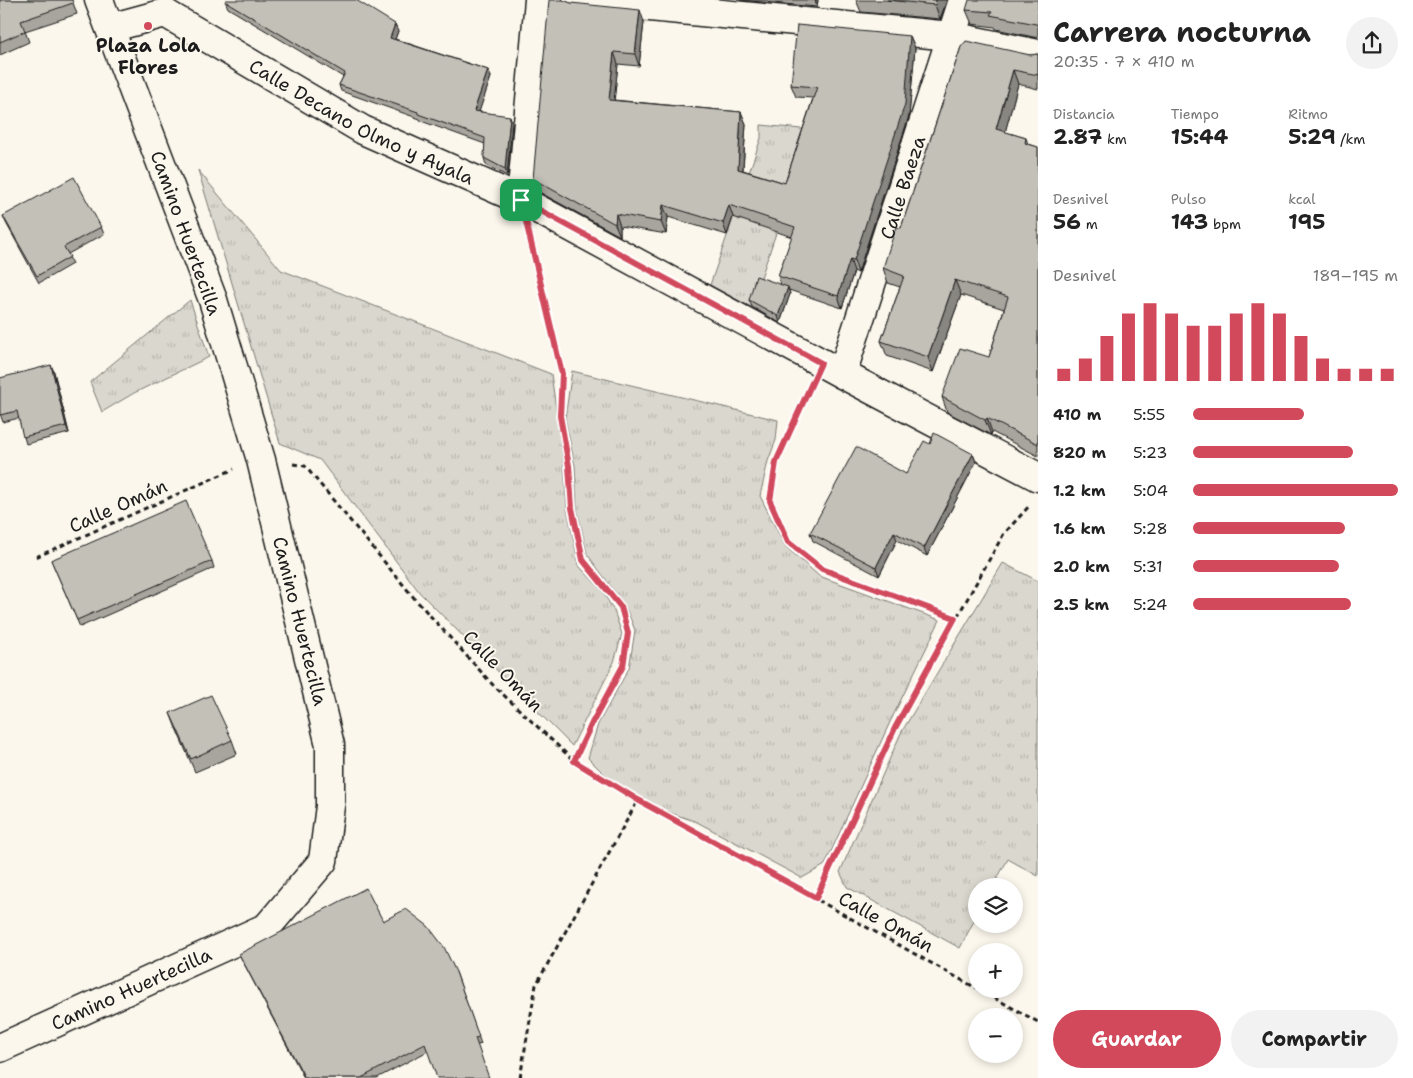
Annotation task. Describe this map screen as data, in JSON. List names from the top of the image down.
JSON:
{
  "streets": {
    "street": ["Calle Decano Olmo y Ayala", "Calle Baeza", "Camino Huertecilla"],
    "path": ["Calle Omán"]
  },
  "crossings": [
    ["Calle Decano Olmo y Ayala", "Calle Baeza"],
    ["Camino Huertecilla", "Calle Omán"]
  ],
  "places": ["Plaza Lola Flores"],
  "page": {
    "heading": ["Carrera nocturna", "20:35 · 7 × 410 m"],
    "stats": [
      ["Distancia", "2.87 km"],
      ["Tiempo", "15:44"],
      ["Ritmo", "5:29 /km"],
      ["Desnivel", "56 m"],
      ["Pulso", "143 bpm"],
      ["kcal", "195"]
    ],
    "chart": ["Desnivel", "189–195 m"],
    "list": [
      {
        "name": "410 m",
        "note": "5:55"
      },
      {
        "name": "820 m",
        "note": "5:23"
      },
      {
        "name": "1.2 km",
        "note": "5:04"
      },
      {
        "name": "1.6 km",
        "note": "5:28"
      },
      {
        "name": "2.0 km",
        "note": "5:31"
      },
      {
        "name": "2.5 km",
        "note": "5:24"
      }
    ],
    "map_buttons": ["+", "−"],
    "buttons": ["Guardar", "Compartir"]
  }
}
